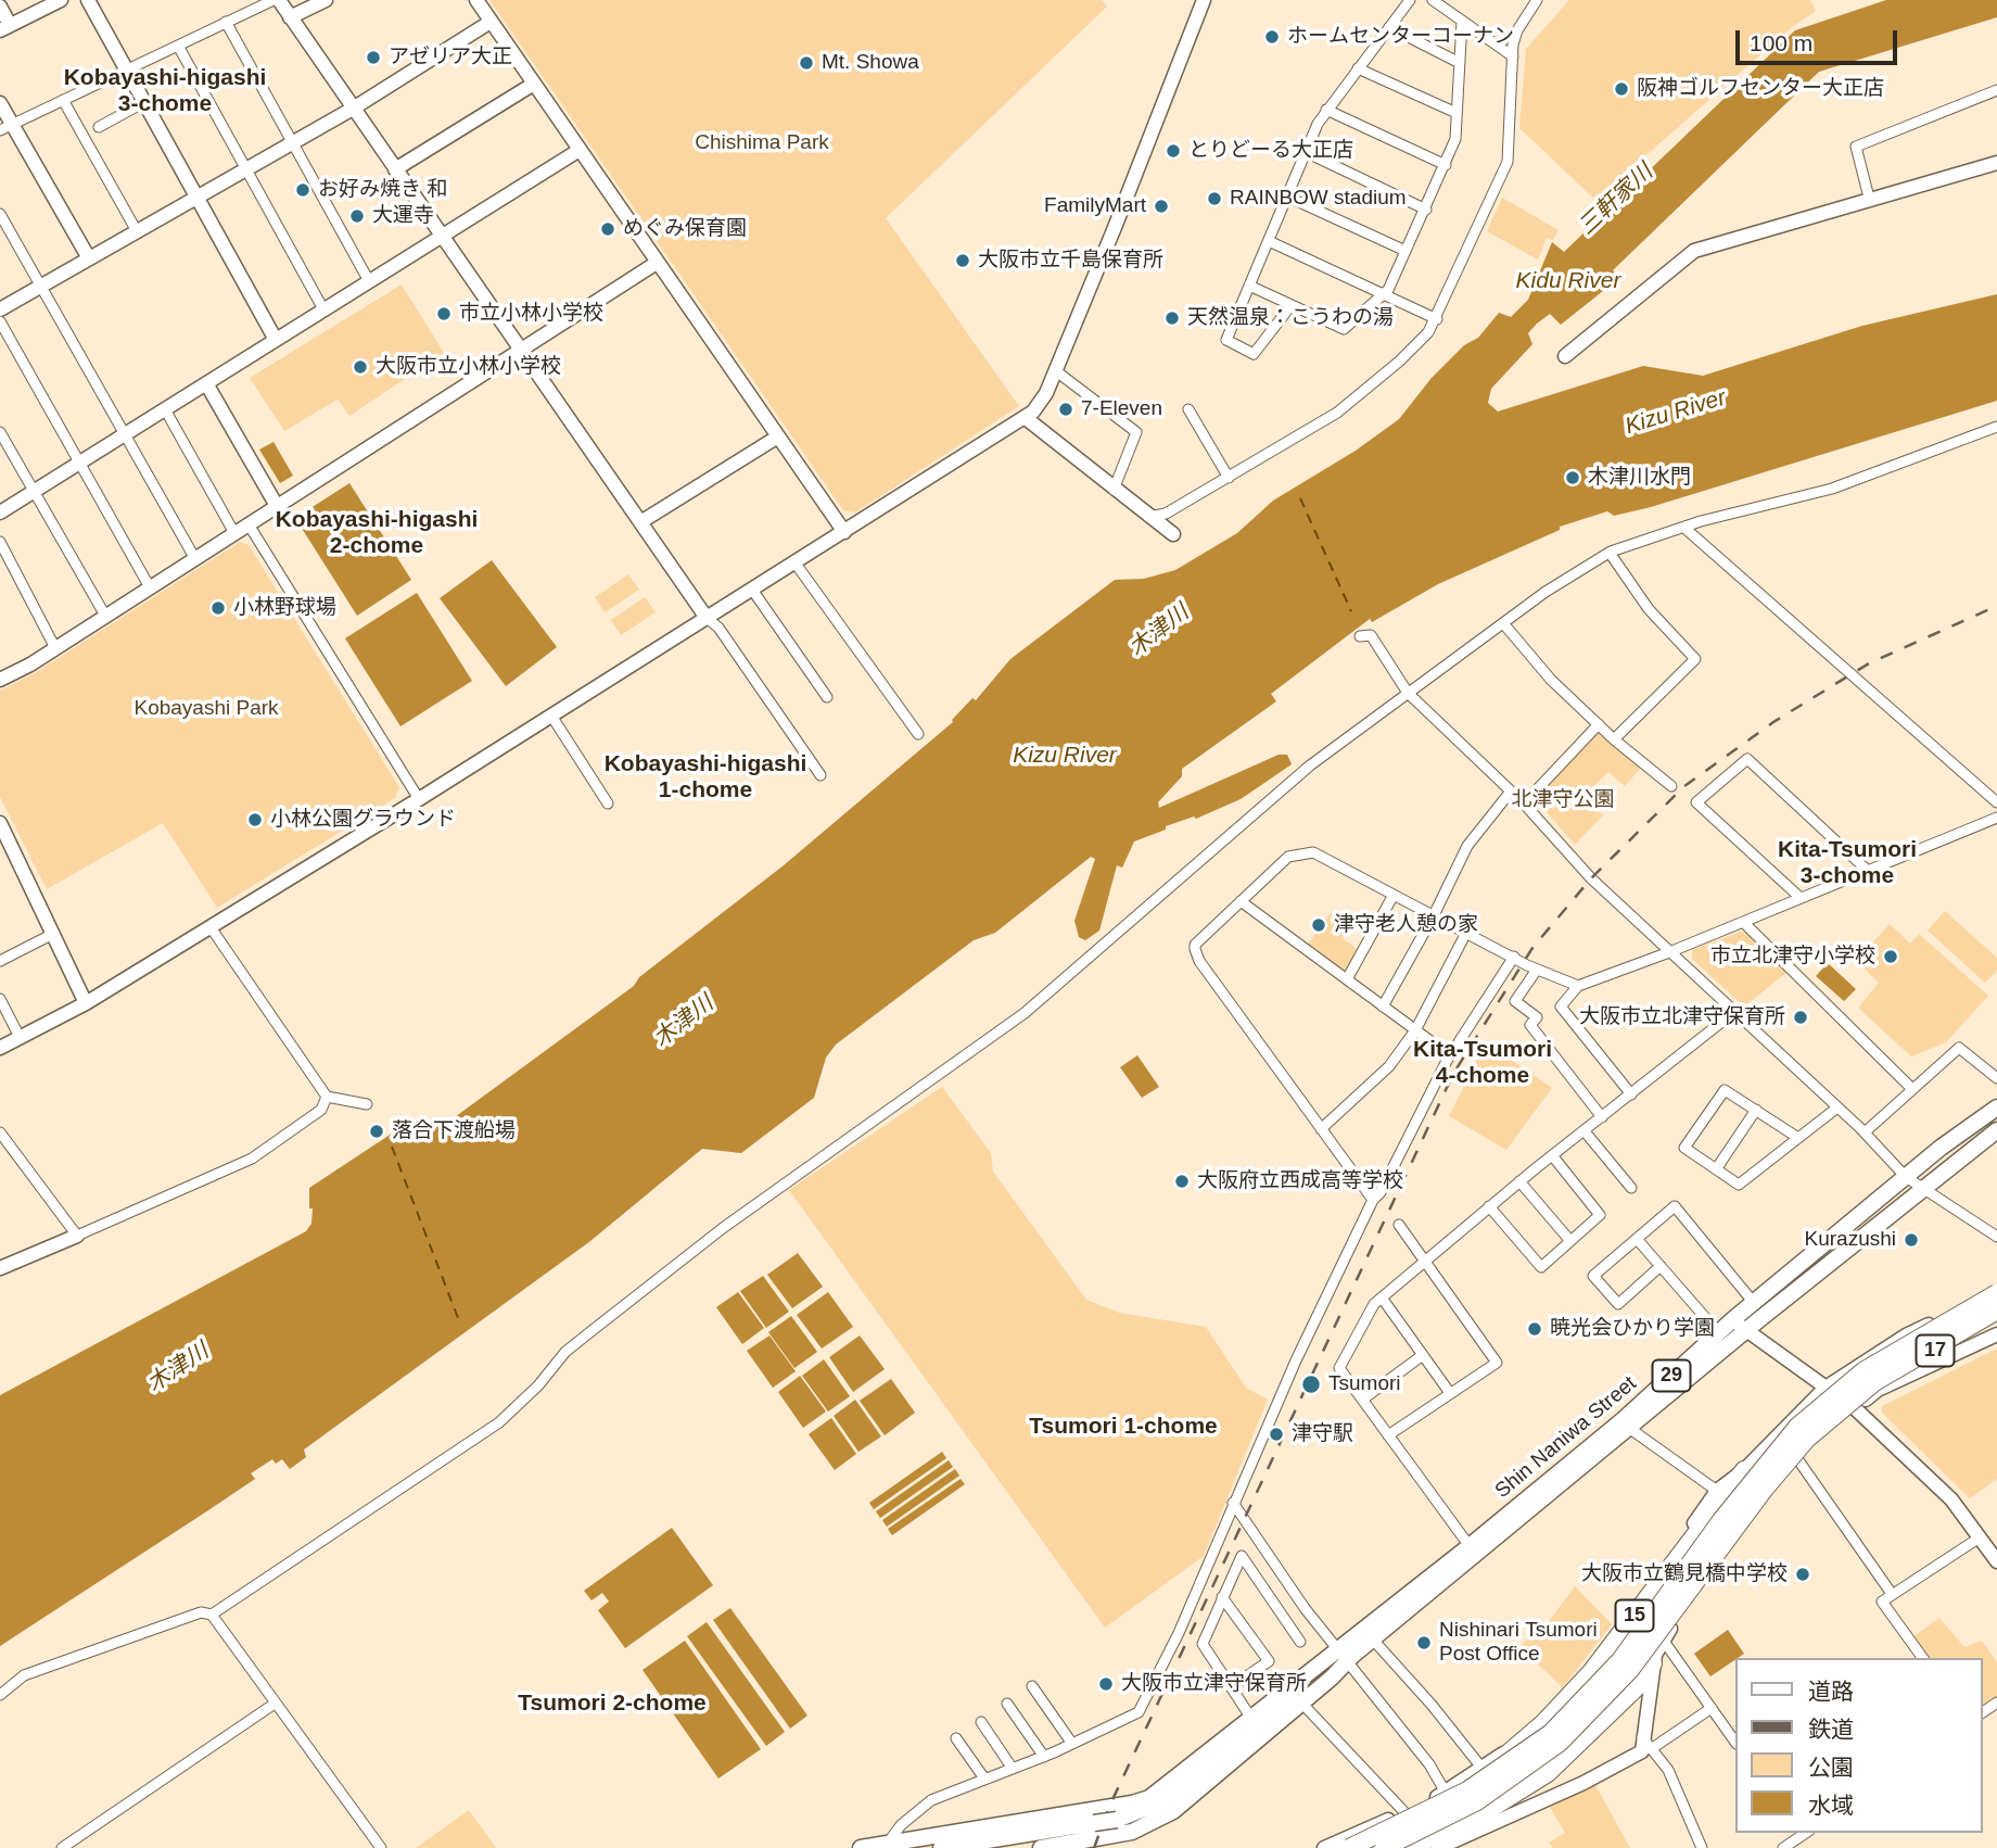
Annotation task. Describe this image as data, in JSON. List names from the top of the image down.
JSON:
{
  "streets": {
    "highway": ["17", "15"],
    "main road": ["29", "Shin Naniwa Street"]
  },
  "crossings": [
    ["17", "15"]
  ],
  "districts": [
    "Kobayashi-higashi 3-chome",
    "Kobayashi-higashi 2-chome",
    "Kobayashi-higashi 1-chome",
    "Kita-Tsumori 3-chome",
    "Kita-Tsumori 4-chome",
    "Tsumori 1-chome",
    "Tsumori 2-chome"
  ],
  "water": [
    "三軒家川",
    "Kidu River",
    "Kizu River",
    "木津川"
  ],
  "parks": ["Chishima Park", "Kobayashi Park", "北津守公園"],
  "places": [
    "ホームセンターコーナン",
    "アゼリア大正",
    "Mt. Showa",
    "阪神ゴルフセンター大正店",
    "とりどーる大正店",
    "お好み焼き 和",
    "RAINBOW stadium",
    "FamilyMart",
    "大運寺",
    "めぐみ保育園",
    "大阪市立千島保育所",
    "市立小林小学校",
    "天然温泉：こうわの湯",
    "大阪市立小林小学校",
    "7-Eleven",
    "木津川水門",
    "小林野球場",
    "小林公園グラウンド",
    "津守老人憩の家",
    "市立北津守小学校",
    "大阪市立北津守保育所",
    "落合下渡船場",
    "大阪府立西成高等学校",
    "Kurazushi",
    "暁光会ひかり学園",
    "Tsumori",
    "津守駅",
    "大阪市立鶴見橋中学校",
    "Nishinari Tsumori Post Office",
    "大阪市立津守保育所"
  ],
  "legend": [
    "道路",
    "鉄道",
    "公園",
    "水域"
  ],
  "scale_bar": "100 m"
}
